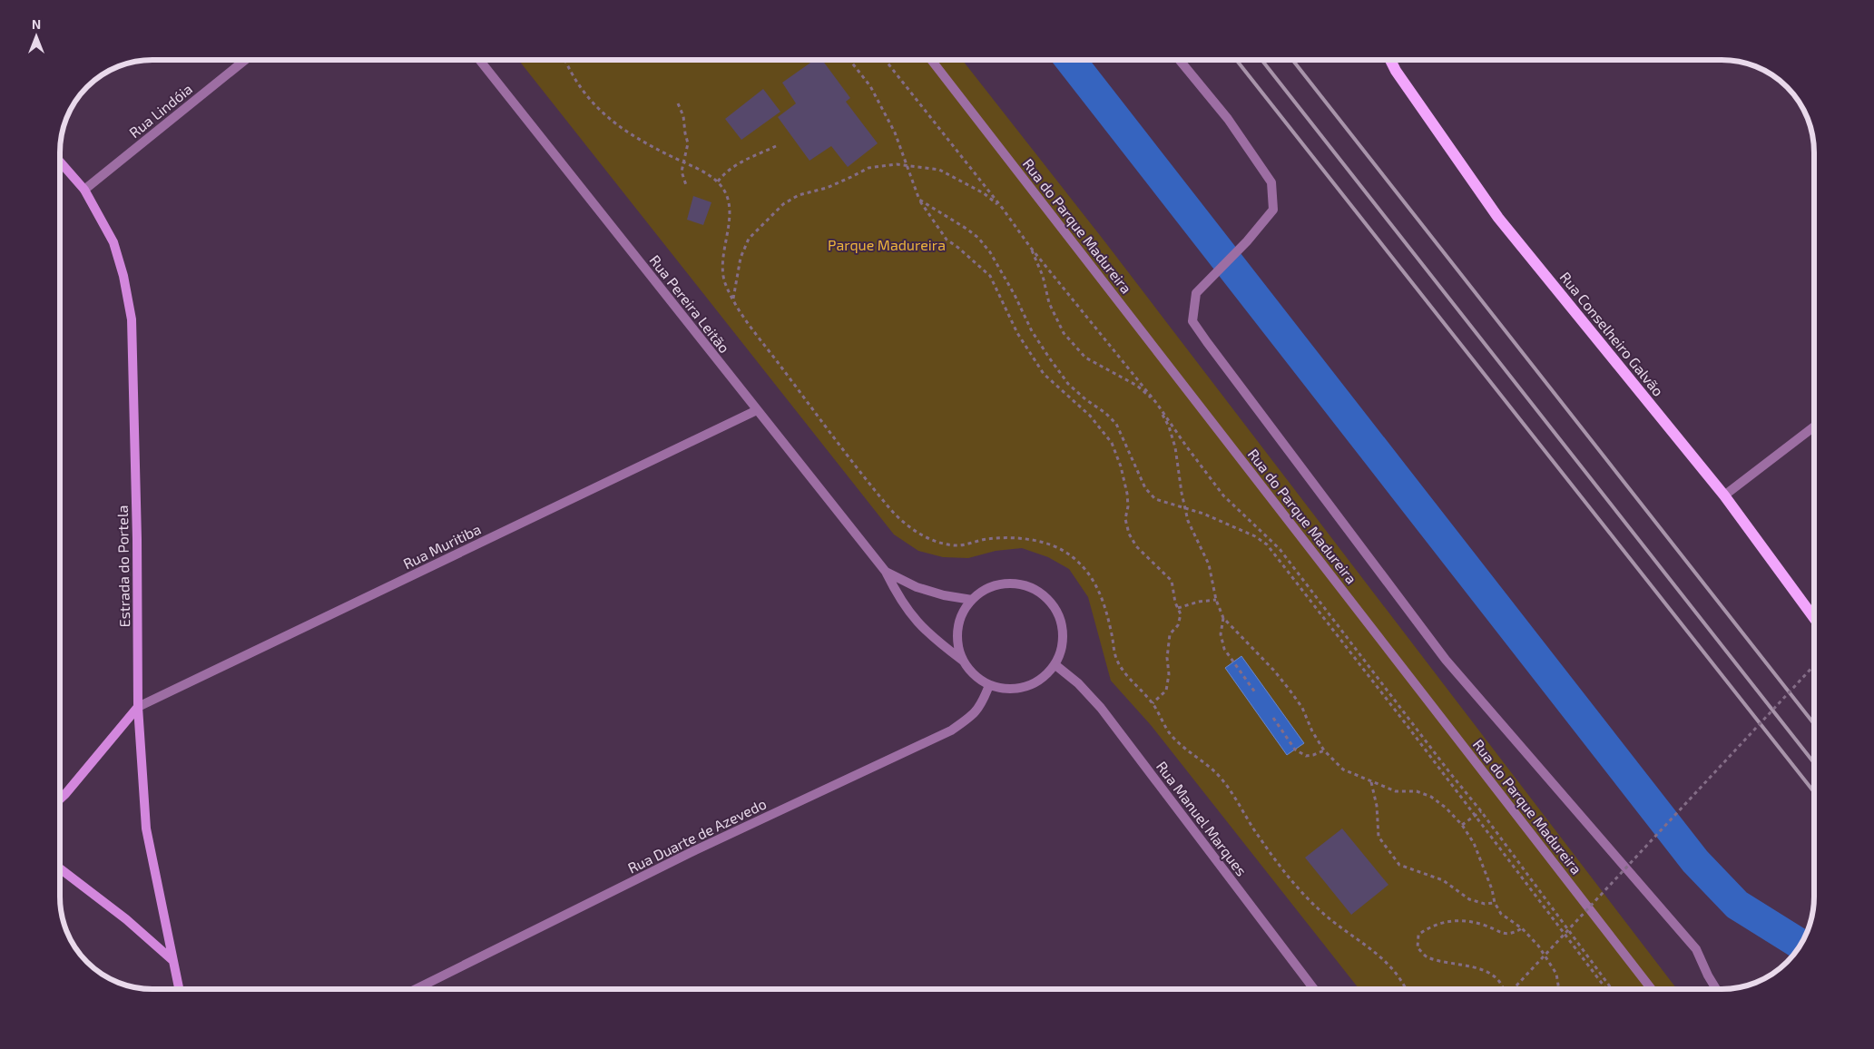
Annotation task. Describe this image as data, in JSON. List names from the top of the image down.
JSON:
{
  "streets": {
    "main road": ["Rua Conselheiro Galvão", "Estrada do Portela"],
    "street": [
      "Rua Lindóia",
      "Rua do Parque Madureira",
      "Rua Pereira Leitão",
      "Rua Muritiba",
      "Rua Manuel Marques",
      "Rua Duarte de Azevedo"
    ]
  },
  "crossings": [
    ["Rua Lindóia", "Estrada do Portela"],
    ["Rua Pereira Leitão", "Rua Muritiba"],
    ["Rua Pereira Leitão", "Rua Manuel Marques"],
    ["Rua Pereira Leitão", "Rua Duarte de Azevedo"],
    ["Rua Muritiba", "Estrada do Portela"],
    ["Rua Manuel Marques", "Rua Duarte de Azevedo"]
  ],
  "parks": ["Parque Madureira"],
  "north": "top"
}
